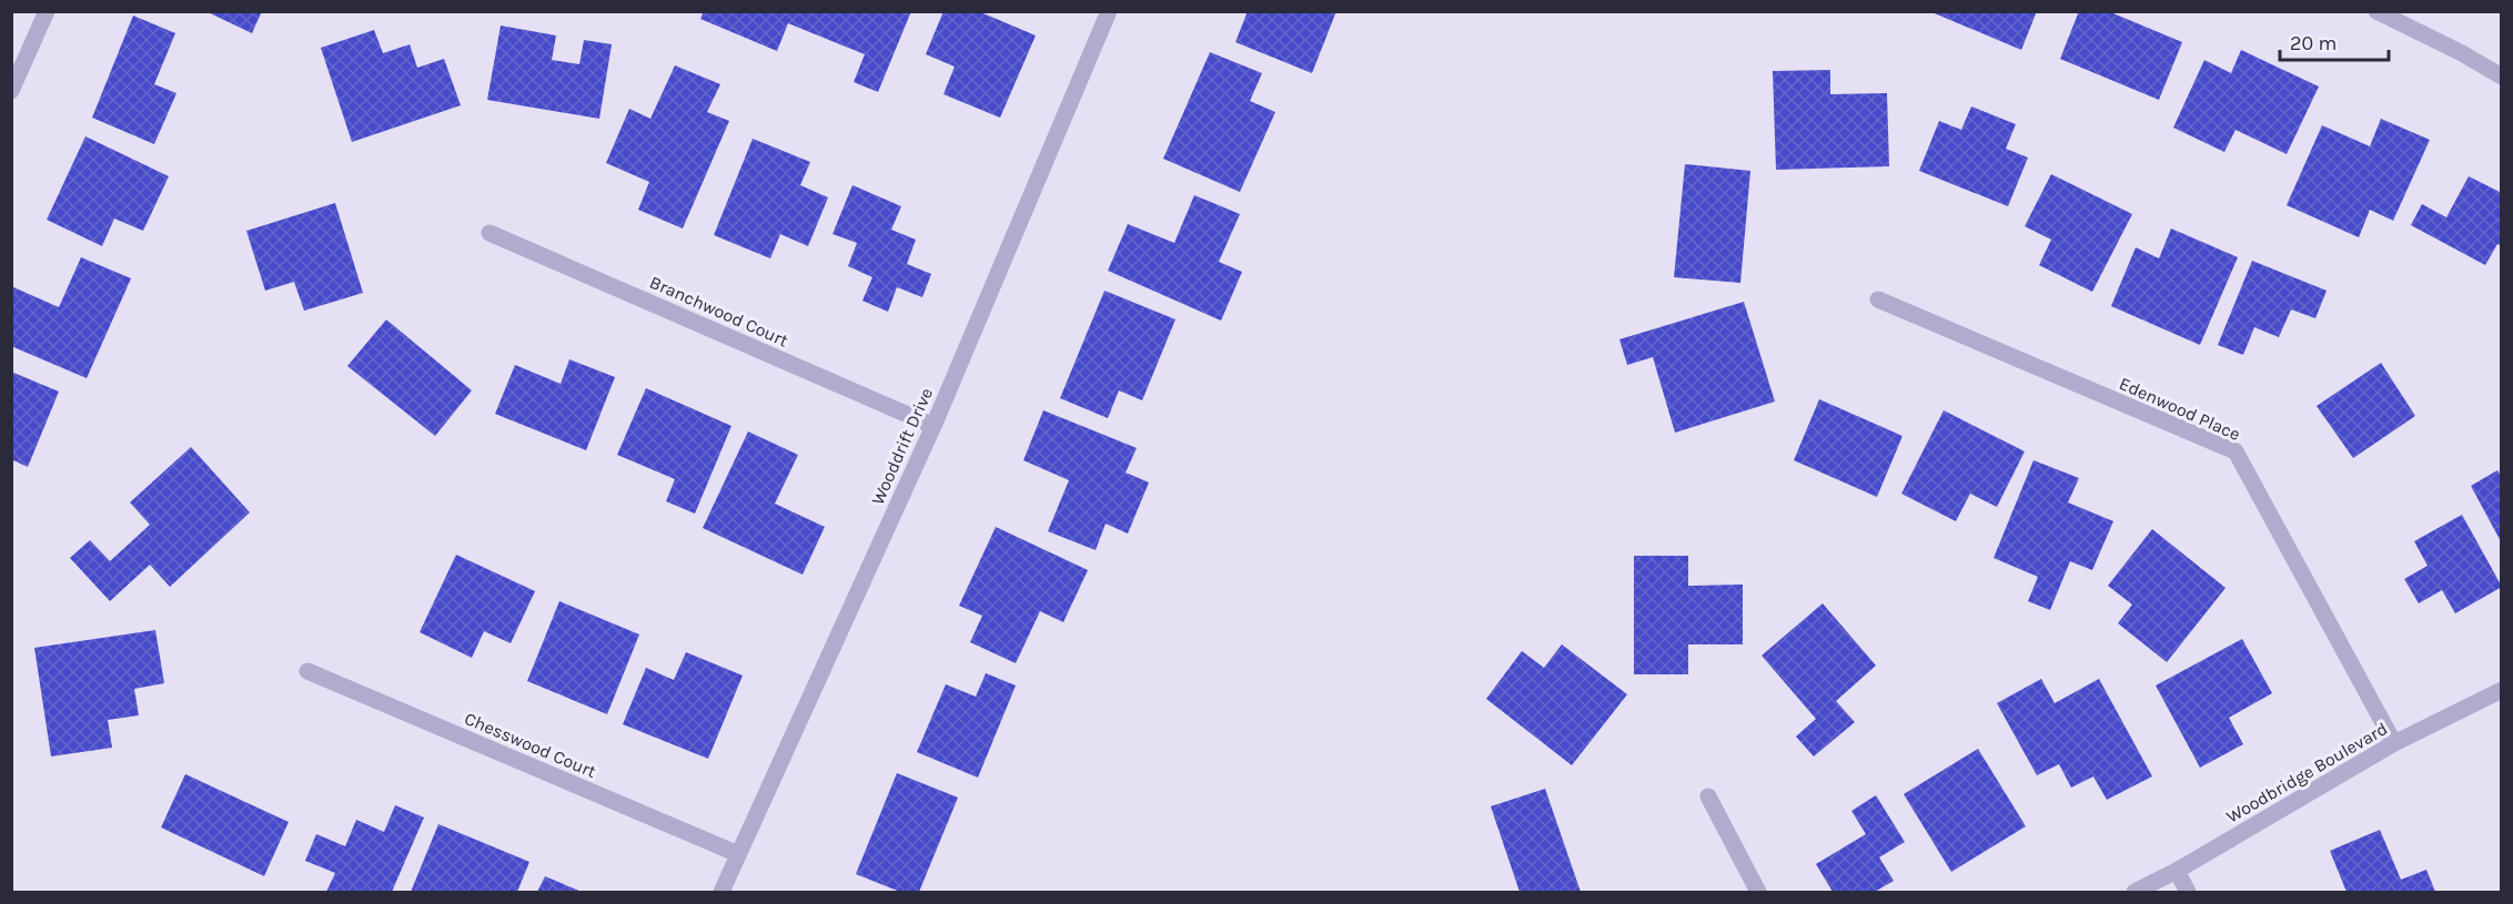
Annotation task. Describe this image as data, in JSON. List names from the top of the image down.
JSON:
{
  "streets": {
    "street": [
      "Branchwood Court",
      "Edenwood Place",
      "Wooddrift Drive",
      "Chesswood Court",
      "Woodbridge Boulevard"
    ]
  },
  "crossings": [
    ["Branchwood Court", "Wooddrift Drive"],
    ["Edenwood Place", "Woodbridge Boulevard"],
    ["Wooddrift Drive", "Chesswood Court"]
  ],
  "scale_bar": "20 m"
}
